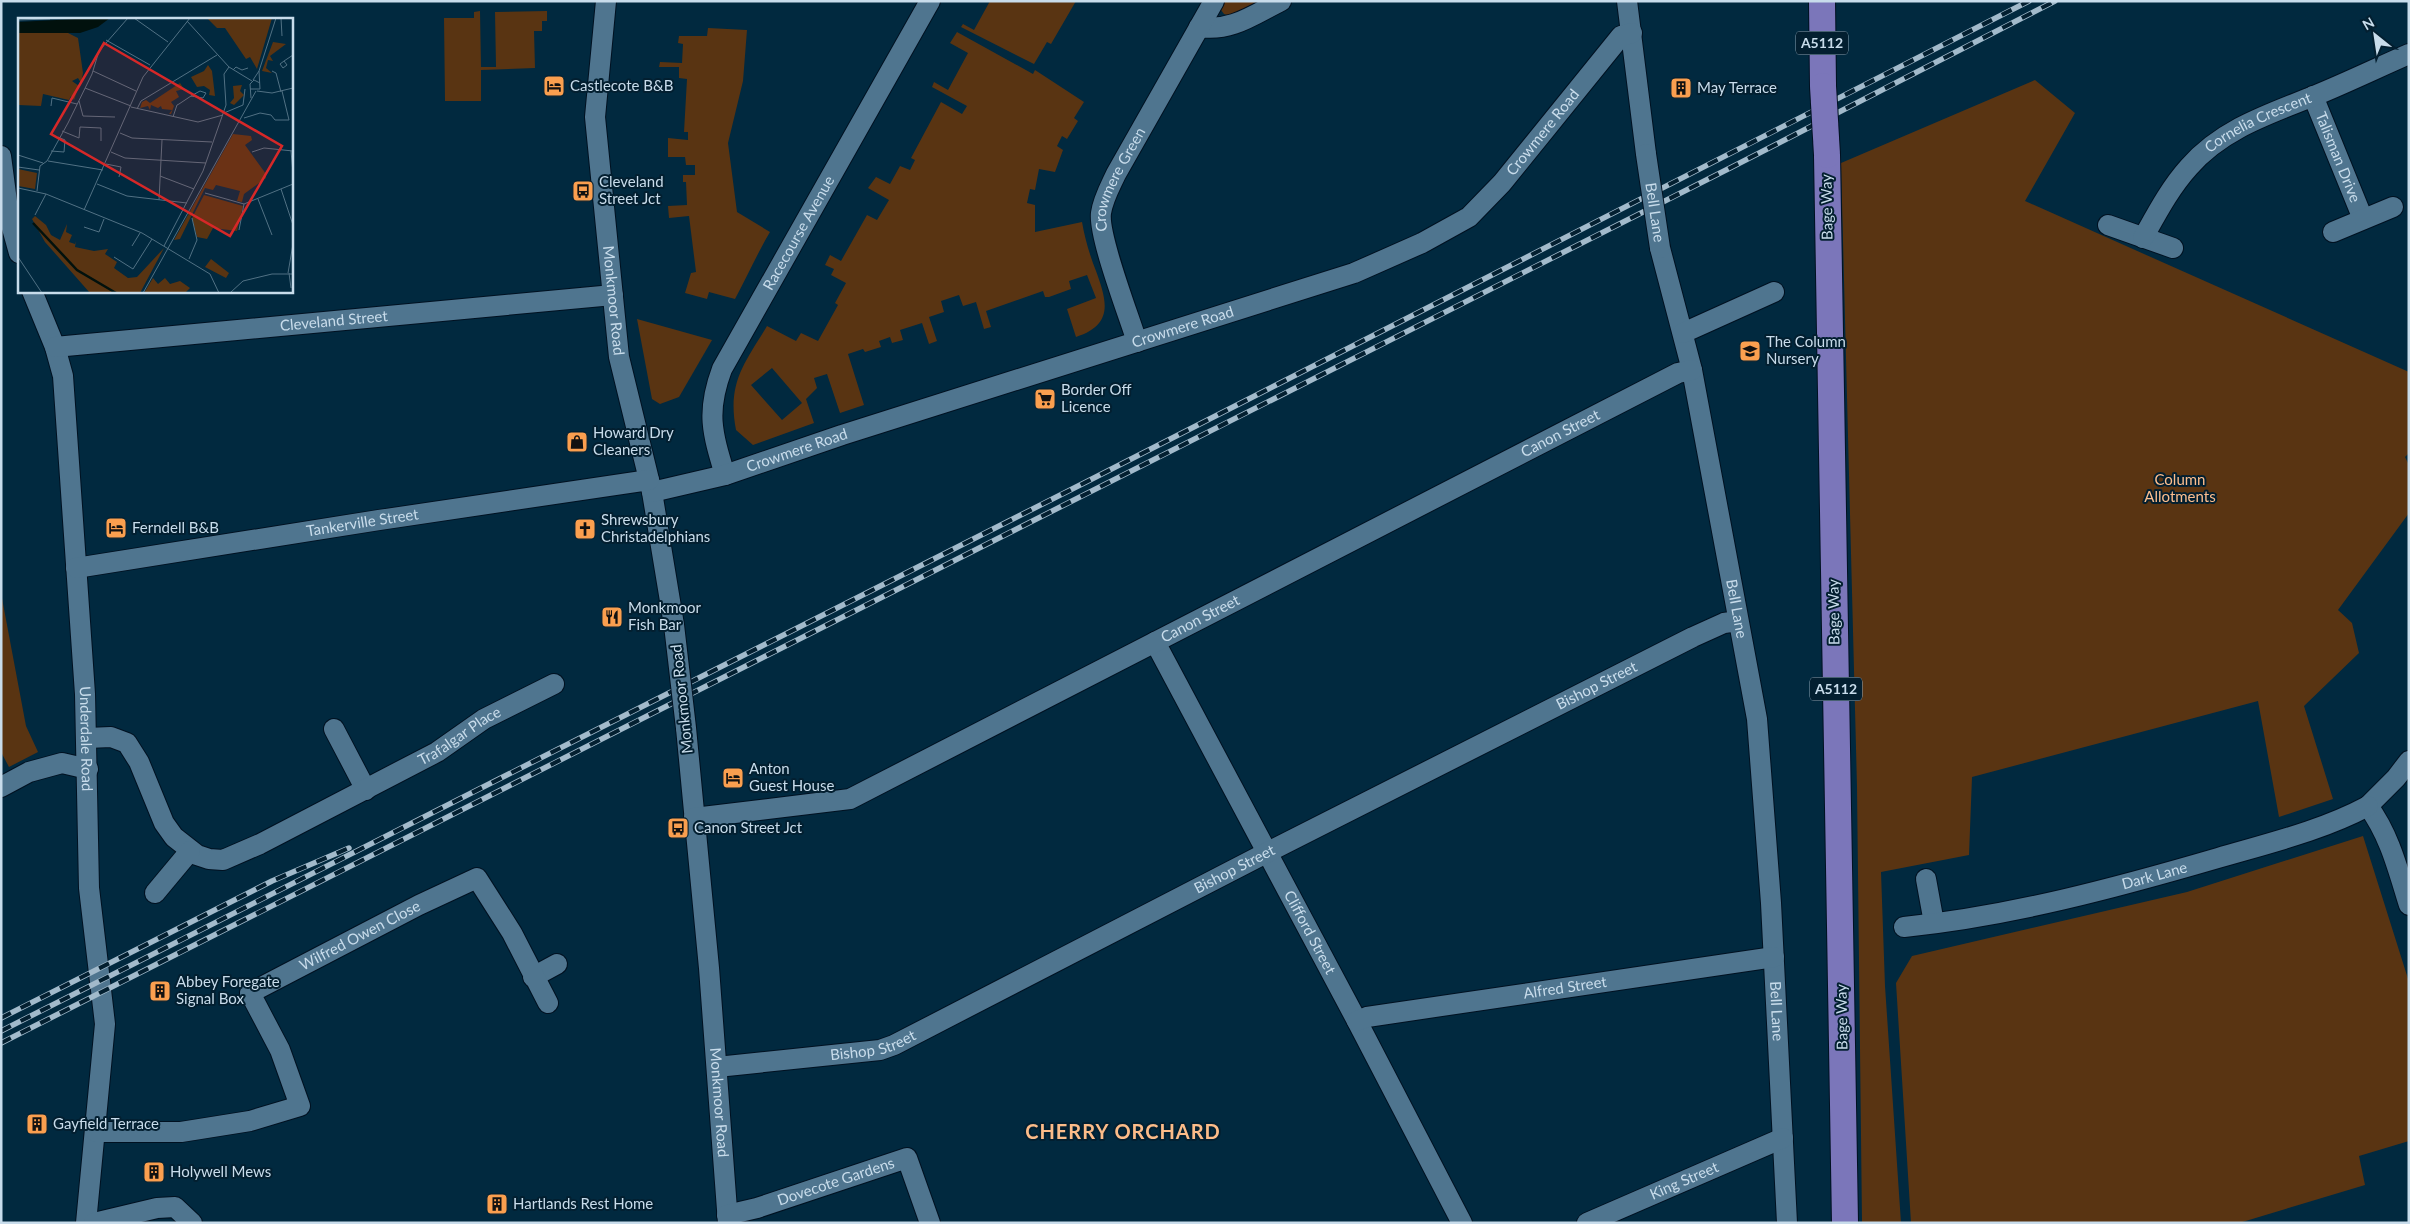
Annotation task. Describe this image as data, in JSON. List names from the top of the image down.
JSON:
{
  "streets": {
    "main road": ["A5112", "Bage Way"],
    "street": [
      "Cornelia Crescent",
      "Crowmere Road",
      "Talisman Drive",
      "Crowmere Green",
      "Bell Lane",
      "Racecourse Avenue",
      "Monkmoor Road",
      "Cleveland Street",
      "Canon Street",
      "Tankerville Street",
      "Bishop Street",
      "Trafalgar Place",
      "Underdale Road",
      "Dark Lane",
      "Clifford Street",
      "Wilfred Owen Close",
      "Alfred Street",
      "King Street",
      "Dovecote Gardens"
    ]
  },
  "crossings": [
    ["Cornelia Crescent", "Talisman Drive"],
    ["Crowmere Road", "Crowmere Green"],
    ["Crowmere Road", "Bell Lane"],
    ["Crowmere Road", "Racecourse Avenue"],
    ["Crowmere Road", "Monkmoor Road"],
    ["Crowmere Road", "Tankerville Street"],
    ["Bell Lane", "Canon Street"],
    ["Bell Lane", "Bishop Street"],
    ["Bell Lane", "Alfred Street"],
    ["Bell Lane", "King Street"],
    ["Monkmoor Road", "Cleveland Street"],
    ["Monkmoor Road", "Canon Street"],
    ["Monkmoor Road", "Tankerville Street"],
    ["Monkmoor Road", "Bishop Street"],
    ["Monkmoor Road", "Dovecote Gardens"],
    ["Cleveland Street", "Underdale Road"],
    ["Canon Street", "Clifford Street"],
    ["Tankerville Street", "Underdale Road"],
    ["Bishop Street", "Clifford Street"],
    ["Trafalgar Place", "Underdale Road"],
    ["Underdale Road", "Wilfred Owen Close"],
    ["Clifford Street", "Alfred Street"]
  ],
  "districts": ["CHERRY ORCHARD"],
  "parks": ["Column Allotments"],
  "places": {
    "hotel": ["Castlecote B&B", "Ferndell B&B", "Anton Guest House"],
    "building": [
      "May Terrace",
      "Abbey Foregate Signal Box",
      "Gayfield Terrace",
      "Holywell Mews",
      "Hartlands Rest Home"
    ],
    "bus stop": ["Cleveland Street Jct", "Canon Street Jct"],
    "school or university": ["The Column Nursery"],
    "supermarket": ["Border Off Licence"],
    "shop": ["Howard Dry Cleaners"],
    "church": ["Shrewsbury Christadelphians"],
    "restaurant": ["Monkmoor Fish Bar"]
  },
  "north": "top left"
}
